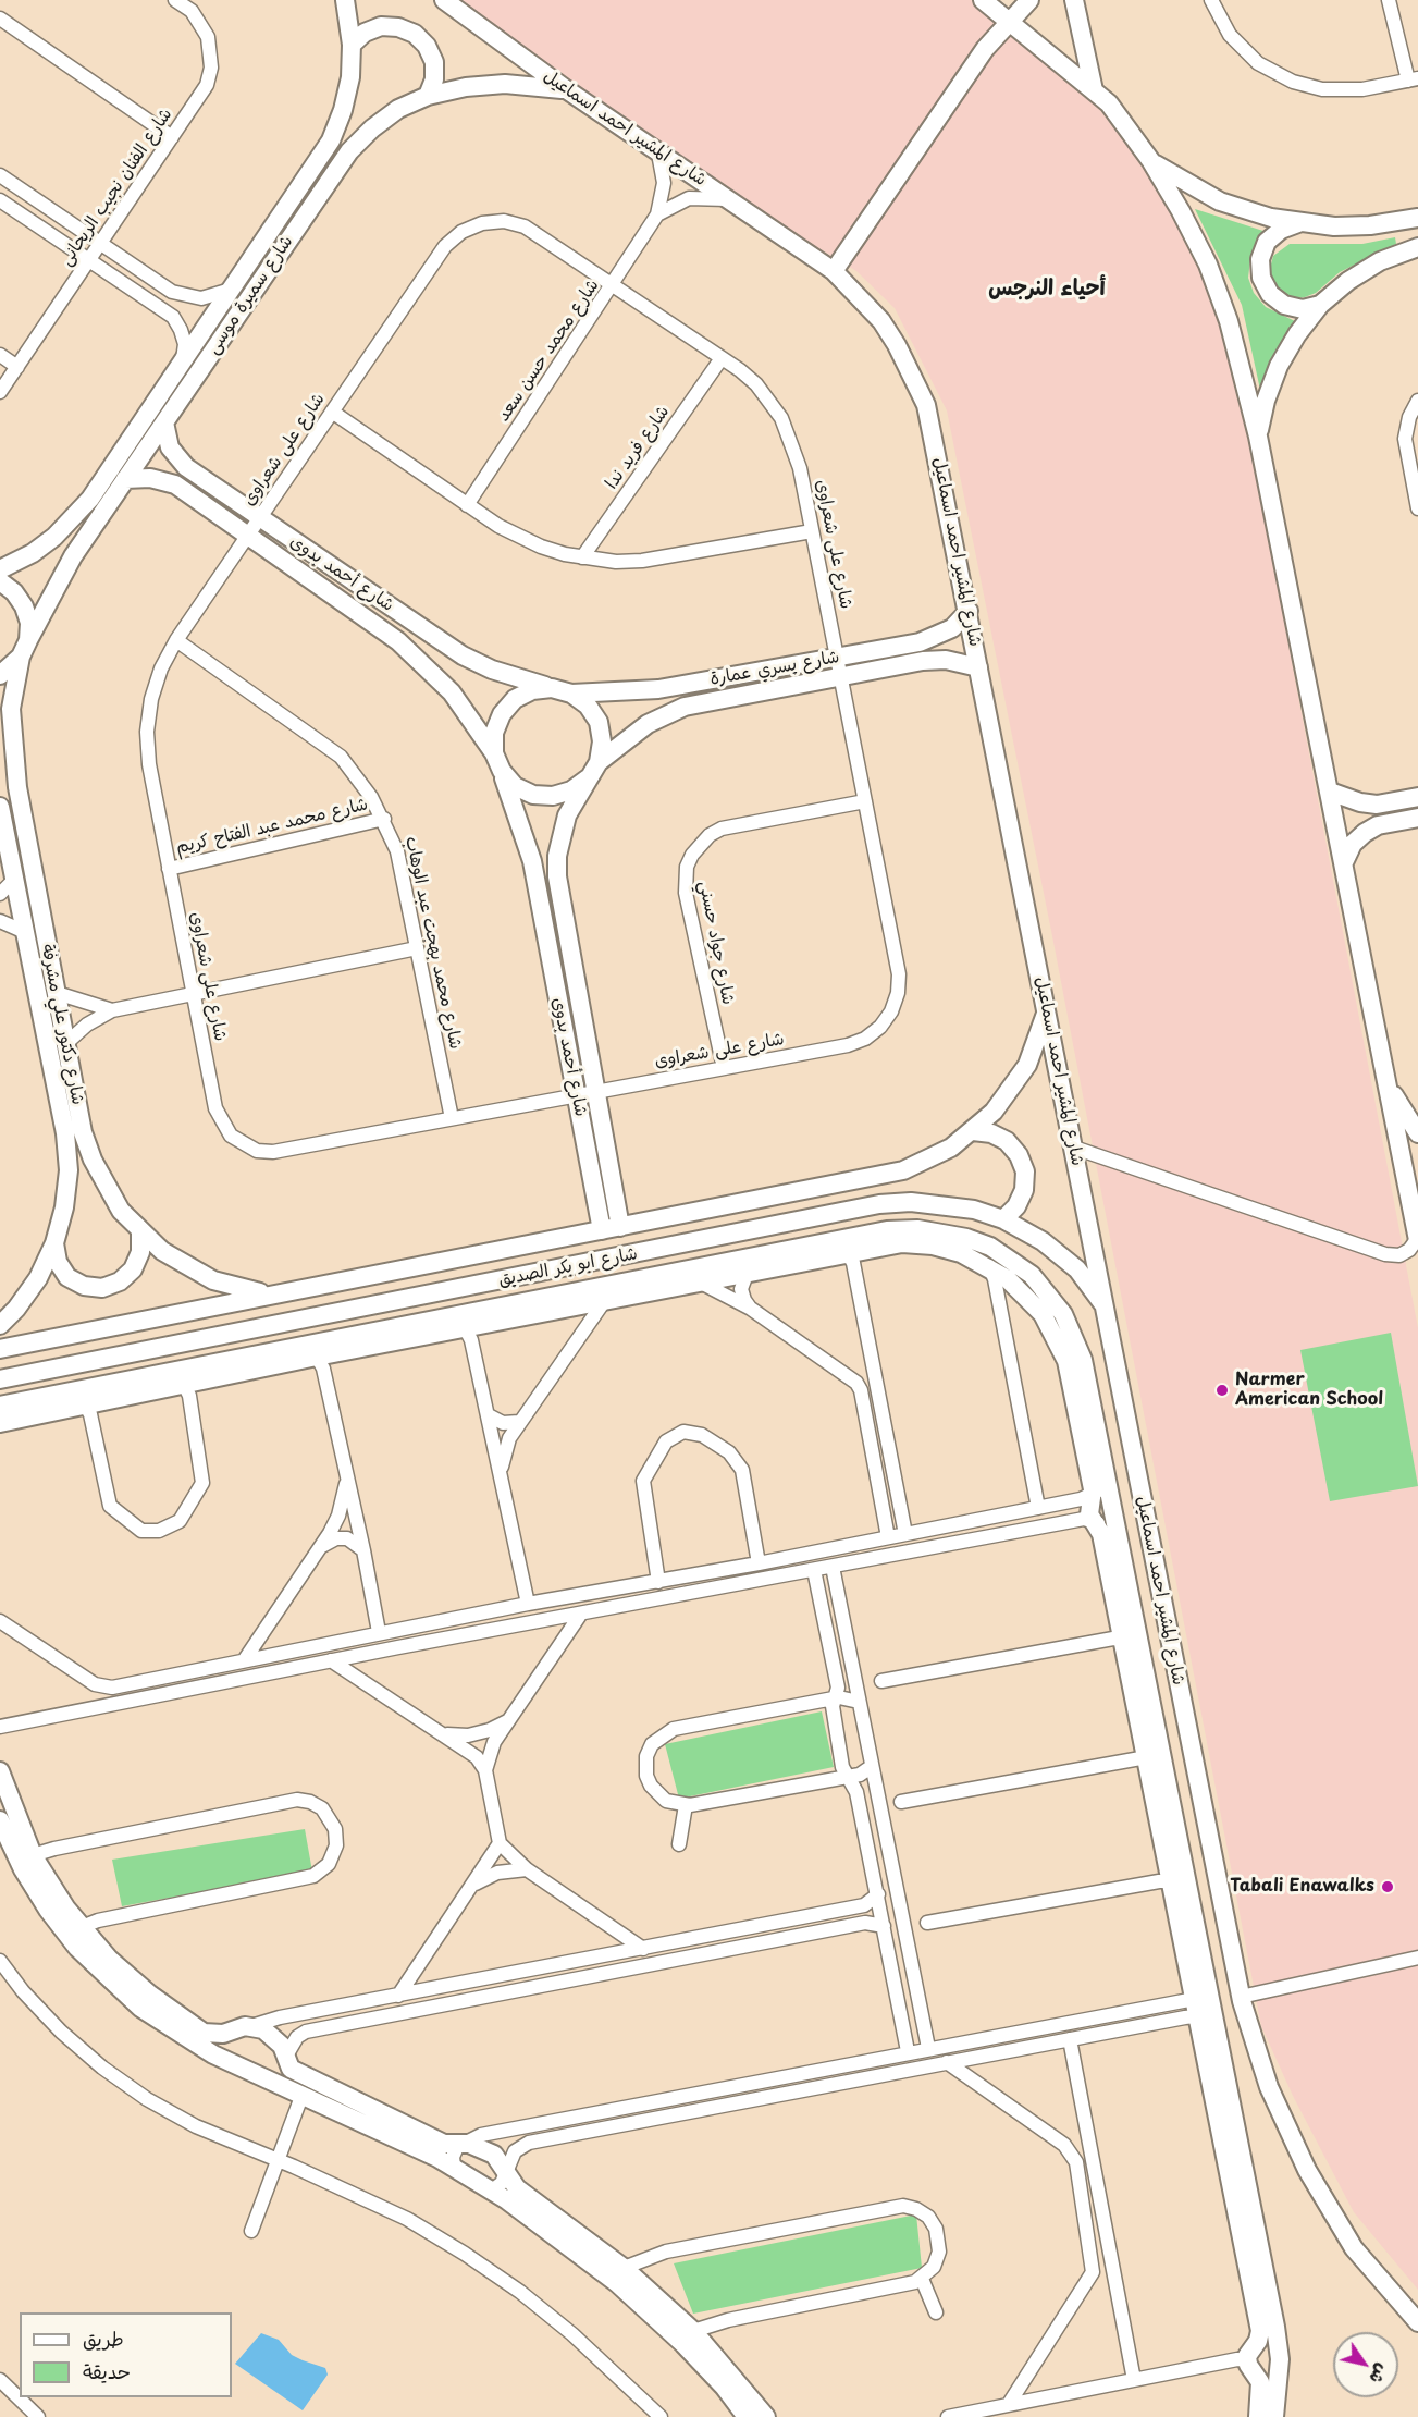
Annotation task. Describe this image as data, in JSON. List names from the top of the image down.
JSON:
{
  "streets": {
    "street": [
      "شارع المشير احمد اسماعيل",
      "شارع الفنان نجيب الريحانى",
      "شارع سميرة موسى",
      "شارع محمد حسن سعد",
      "شارع فريد ندا",
      "شارع على شعراوى",
      "شارع أحمد بدوى",
      "شارع يسري عمارة",
      "شارع محمد عبد الفتاح كريم",
      "شارع محمد بهجت عبد الوهاب",
      "شارع جواد حسني",
      "شارع دكتور علي مشرفة",
      "شارع ابو بكر الصديق"
    ]
  },
  "crossings": [
    ["شارع المشير احمد اسماعيل", "شارع سميرة موسى"],
    ["شارع المشير احمد اسماعيل", "شارع محمد حسن سعد"],
    ["شارع المشير احمد اسماعيل", "شارع يسري عمارة"],
    ["شارع المشير احمد اسماعيل", "شارع ابو بكر الصديق"],
    ["شارع سميرة موسى", "شارع أحمد بدوى"],
    ["شارع سميرة موسى", "شارع دكتور علي مشرفة"],
    ["شارع محمد حسن سعد", "شارع على شعراوى"],
    ["شارع فريد ندا", "شارع على شعراوى"],
    ["شارع على شعراوى", "شارع أحمد بدوى"],
    ["شارع على شعراوى", "شارع يسري عمارة"],
    ["شارع على شعراوى", "شارع محمد عبد الفتاح كريم"],
    ["شارع على شعراوى", "شارع محمد بهجت عبد الوهاب"],
    ["شارع على شعراوى", "شارع جواد حسني"],
    ["شارع أحمد بدوى", "شارع يسري عمارة"],
    ["شارع أحمد بدوى", "شارع ابو بكر الصديق"],
    ["شارع محمد عبد الفتاح كريم", "شارع محمد بهجت عبد الوهاب"],
    ["شارع دكتور علي مشرفة", "شارع ابو بكر الصديق"]
  ],
  "districts": ["أحياء النرجس"],
  "places": ["Narmer American School", "Tabali Enawalks"],
  "legend": ["طريق", "حديقة"],
  "north": "bottom right"
}
